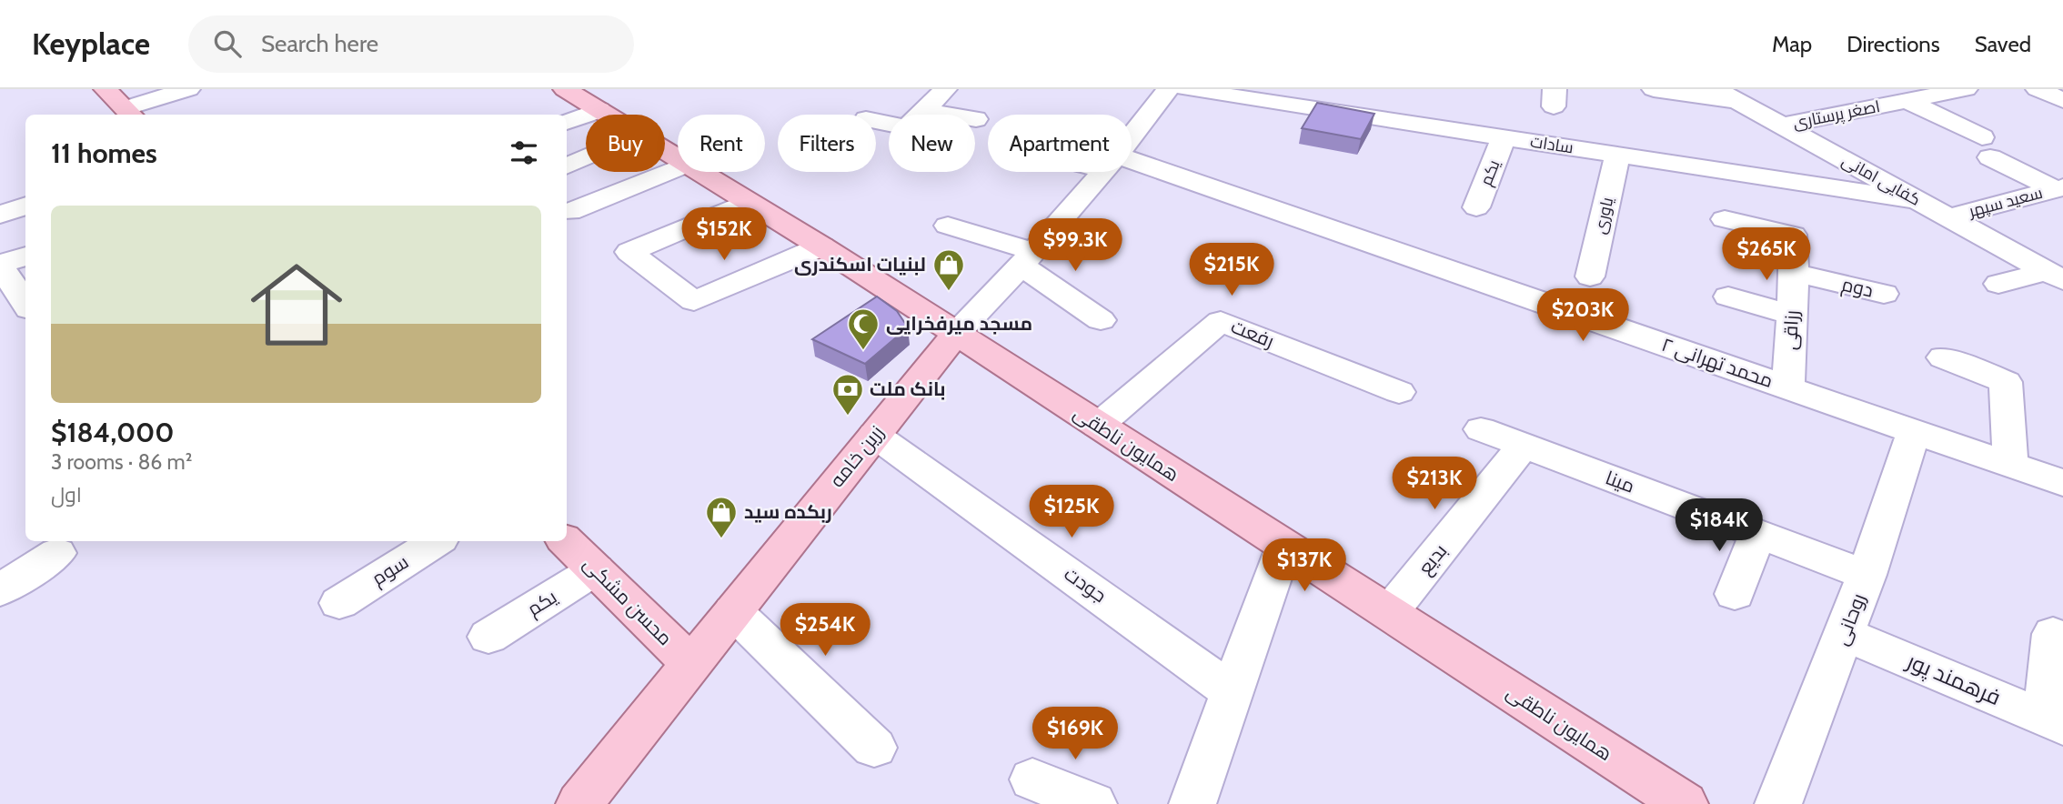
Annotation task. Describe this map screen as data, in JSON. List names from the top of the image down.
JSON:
{
  "streets": {
    "main road": ["همایون ناطقی", "زرین خامه", "محسن مشکی"],
    "street": [
      "اصغر پرستاری",
      "سادات",
      "یکم",
      "کفایی امانی",
      "سعید سپهر",
      "یاوری",
      "دوم",
      "رزاقی",
      "رفعت",
      "محمد تهرانی ۲",
      "مینا",
      "بدیع",
      "سوم",
      "جودت",
      "روحانی",
      "فرهمند پور"
    ]
  },
  "crossings": [
    ["اصغر پرستاری", "کفایی امانی"],
    ["سادات", "یکم"],
    ["سادات", "کفایی امانی"],
    ["سادات", "یاوری"],
    ["یکم", "محسن مشکی"],
    ["کفایی امانی", "سعید سپهر"],
    ["دوم", "رزاقی"],
    ["رزاقی", "محمد تهرانی ۲"],
    ["رفعت", "همایون ناطقی"],
    ["محمد تهرانی ۲", "روحانی"],
    ["همایون ناطقی", "زرین خامه"],
    ["همایون ناطقی", "بدیع"],
    ["زرین خامه", "جودت"],
    ["زرین خامه", "محسن مشکی"],
    ["مینا", "بدیع"],
    ["مینا", "روحانی"],
    ["روحانی", "فرهمند پور"]
  ],
  "places": {
    "shop": ["لبنیات اسکندری", "ربکده سید"],
    "mosque": ["مسجد میرفخرایی"],
    "bank": ["بانک ملت"]
  },
  "page": {
    "header": "Keyplace",
    "search": "Search here",
    "nav": ["Map", "Directions", "Saved"],
    "chip": [
      "Buy",
      "Rent",
      "Filters",
      "New",
      "Apartment"
    ],
    "heading": "11 homes",
    "list": [
      {
        "name": "$184,000",
        "note": "3 rooms · 86 m² · اول"
      }
    ],
    "price": [
      "$152K",
      "$99.3K",
      "$265K",
      "$215K",
      "$203K",
      "$213K",
      "$125K",
      "$184K",
      "$137K",
      "$254K",
      "$169K"
    ]
  }
}
